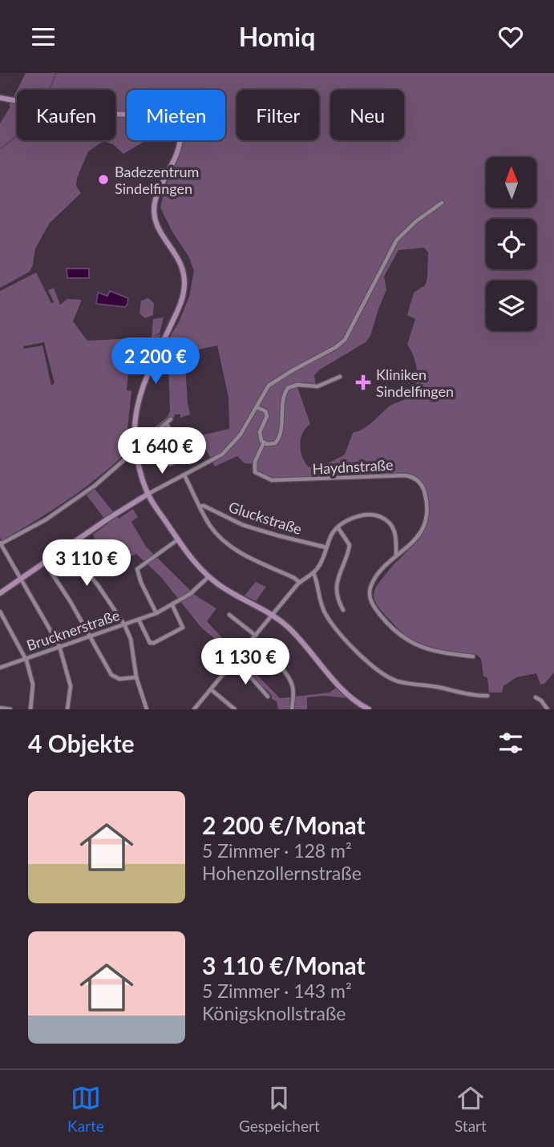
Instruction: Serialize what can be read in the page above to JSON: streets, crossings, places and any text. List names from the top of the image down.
{
  "streets": {
    "street": ["Haydnstraße", "Gluckstraße", "Brucknerstraße"]
  },
  "places": {
    "other": ["Badezentrum Sindelfingen"],
    "health": ["Kliniken Sindelfingen"]
  },
  "north": "top",
  "page": {
    "header": "Homiq",
    "chip": [
      "Kaufen",
      "Mieten",
      "Filter",
      "Neu"
    ],
    "price": [
      "2 200 €",
      "1 640 €",
      "3 110 €",
      "1 130 €"
    ],
    "heading": "4 Objekte",
    "list": [
      {
        "name": "2 200 €/Monat",
        "note": "5 Zimmer · 128 m² · Hohenzollernstraße"
      },
      {
        "name": "3 110 €/Monat",
        "note": "5 Zimmer · 143 m² · Königsknollstraße"
      }
    ],
    "tabs": ["Karte", "Gespeichert", "Start"]
  }
}
